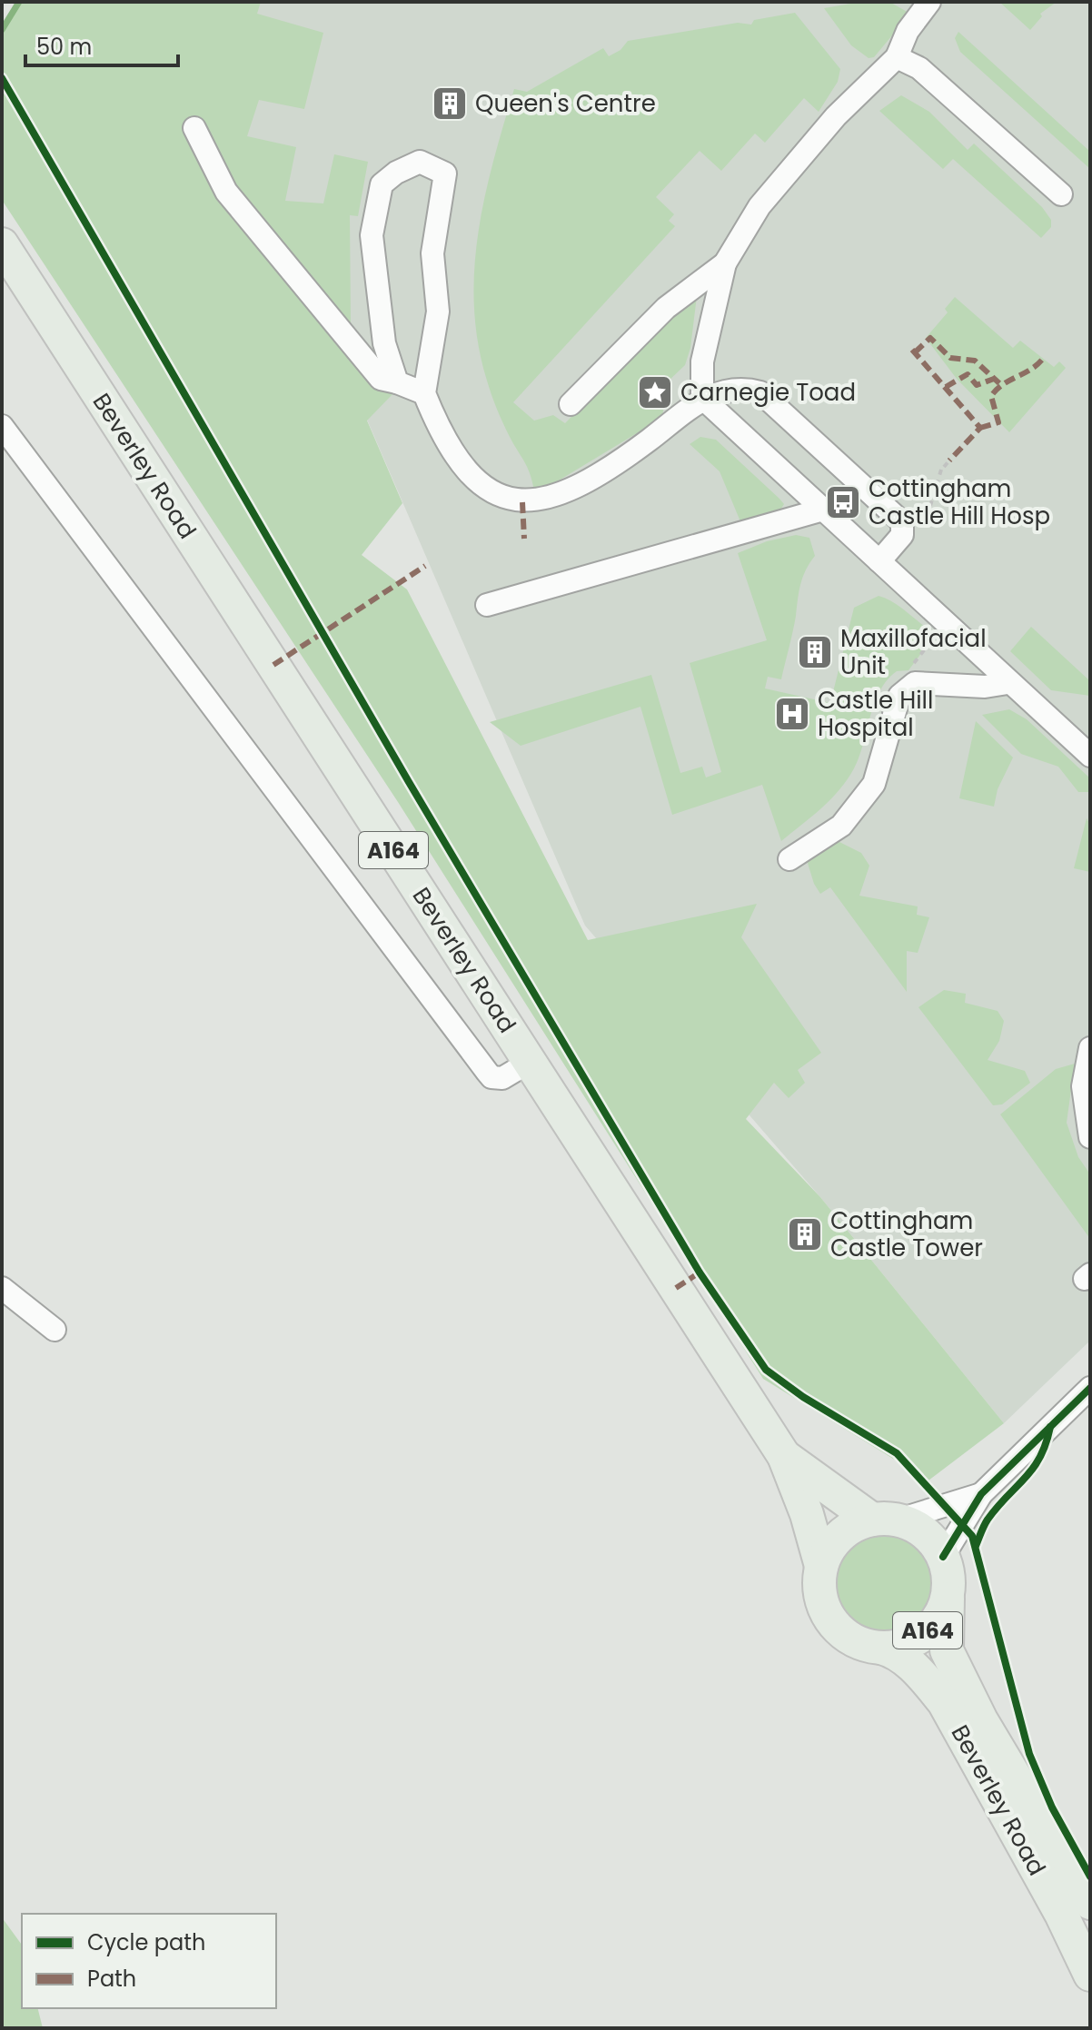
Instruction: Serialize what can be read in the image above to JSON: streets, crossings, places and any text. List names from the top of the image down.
{
  "streets": {
    "highway": ["Beverley Road", "A164"]
  },
  "crossings": [
    ["Beverley Road", "A164"]
  ],
  "places": {
    "building": ["Queen's Centre", "Maxillofacial Unit", "Cottingham Castle Tower"],
    "place": ["Carnegie Toad"],
    "bus stop": ["Cottingham Castle Hill Hosp"],
    "hospital": ["Castle Hill Hospital"]
  },
  "legend": ["Cycle path", "Path"],
  "scale_bar": "50 m"
}
